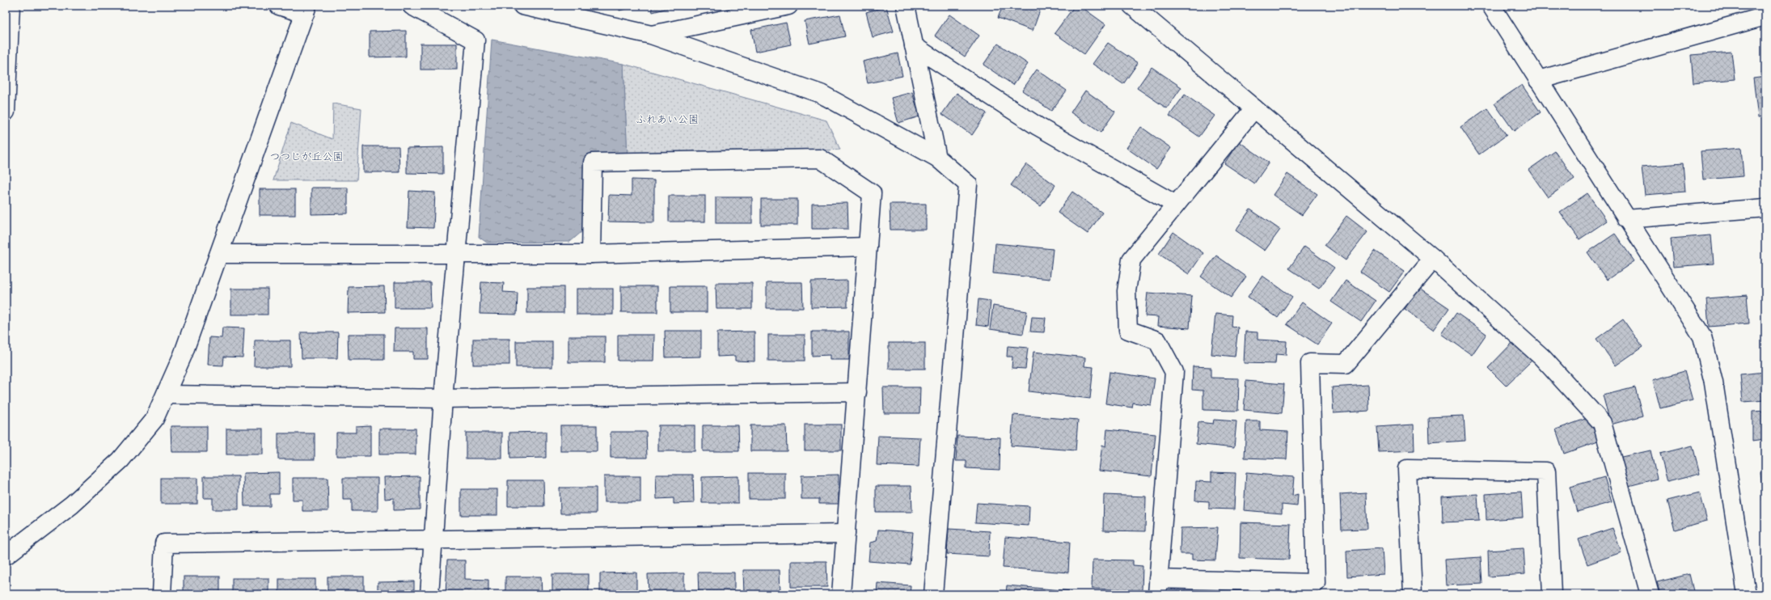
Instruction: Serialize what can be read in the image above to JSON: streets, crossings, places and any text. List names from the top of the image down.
{
  "parks": ["ふれあい公園", "つつじが丘公園"]
}
